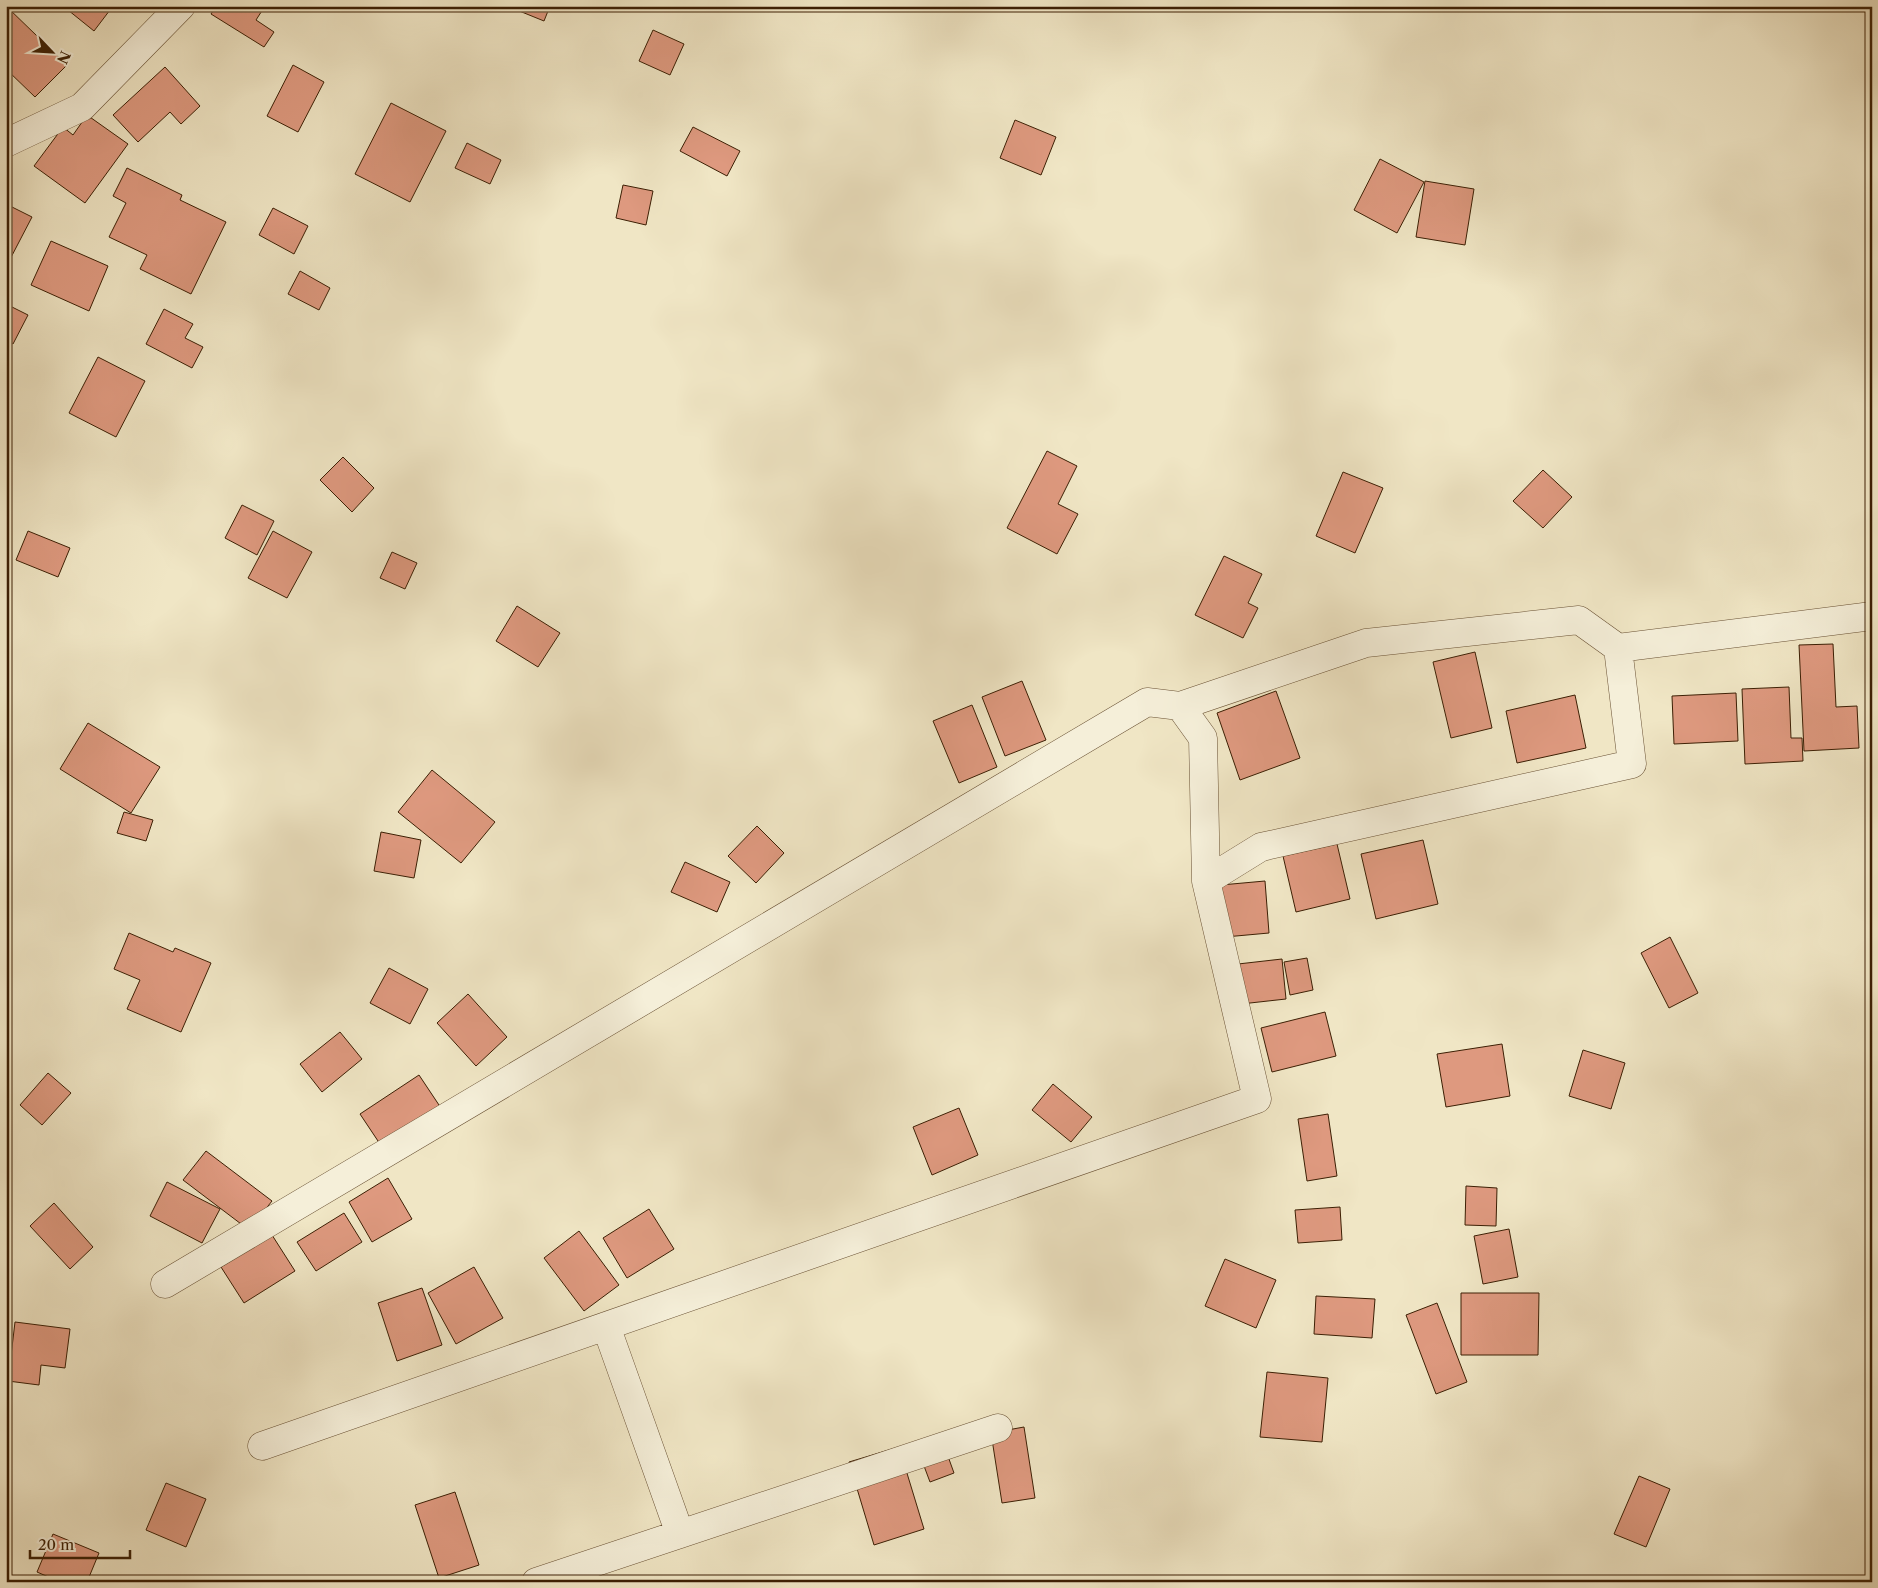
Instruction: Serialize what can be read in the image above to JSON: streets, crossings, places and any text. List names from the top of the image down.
{
  "scale_bar": "20 m",
  "north": "bottom right"
}
